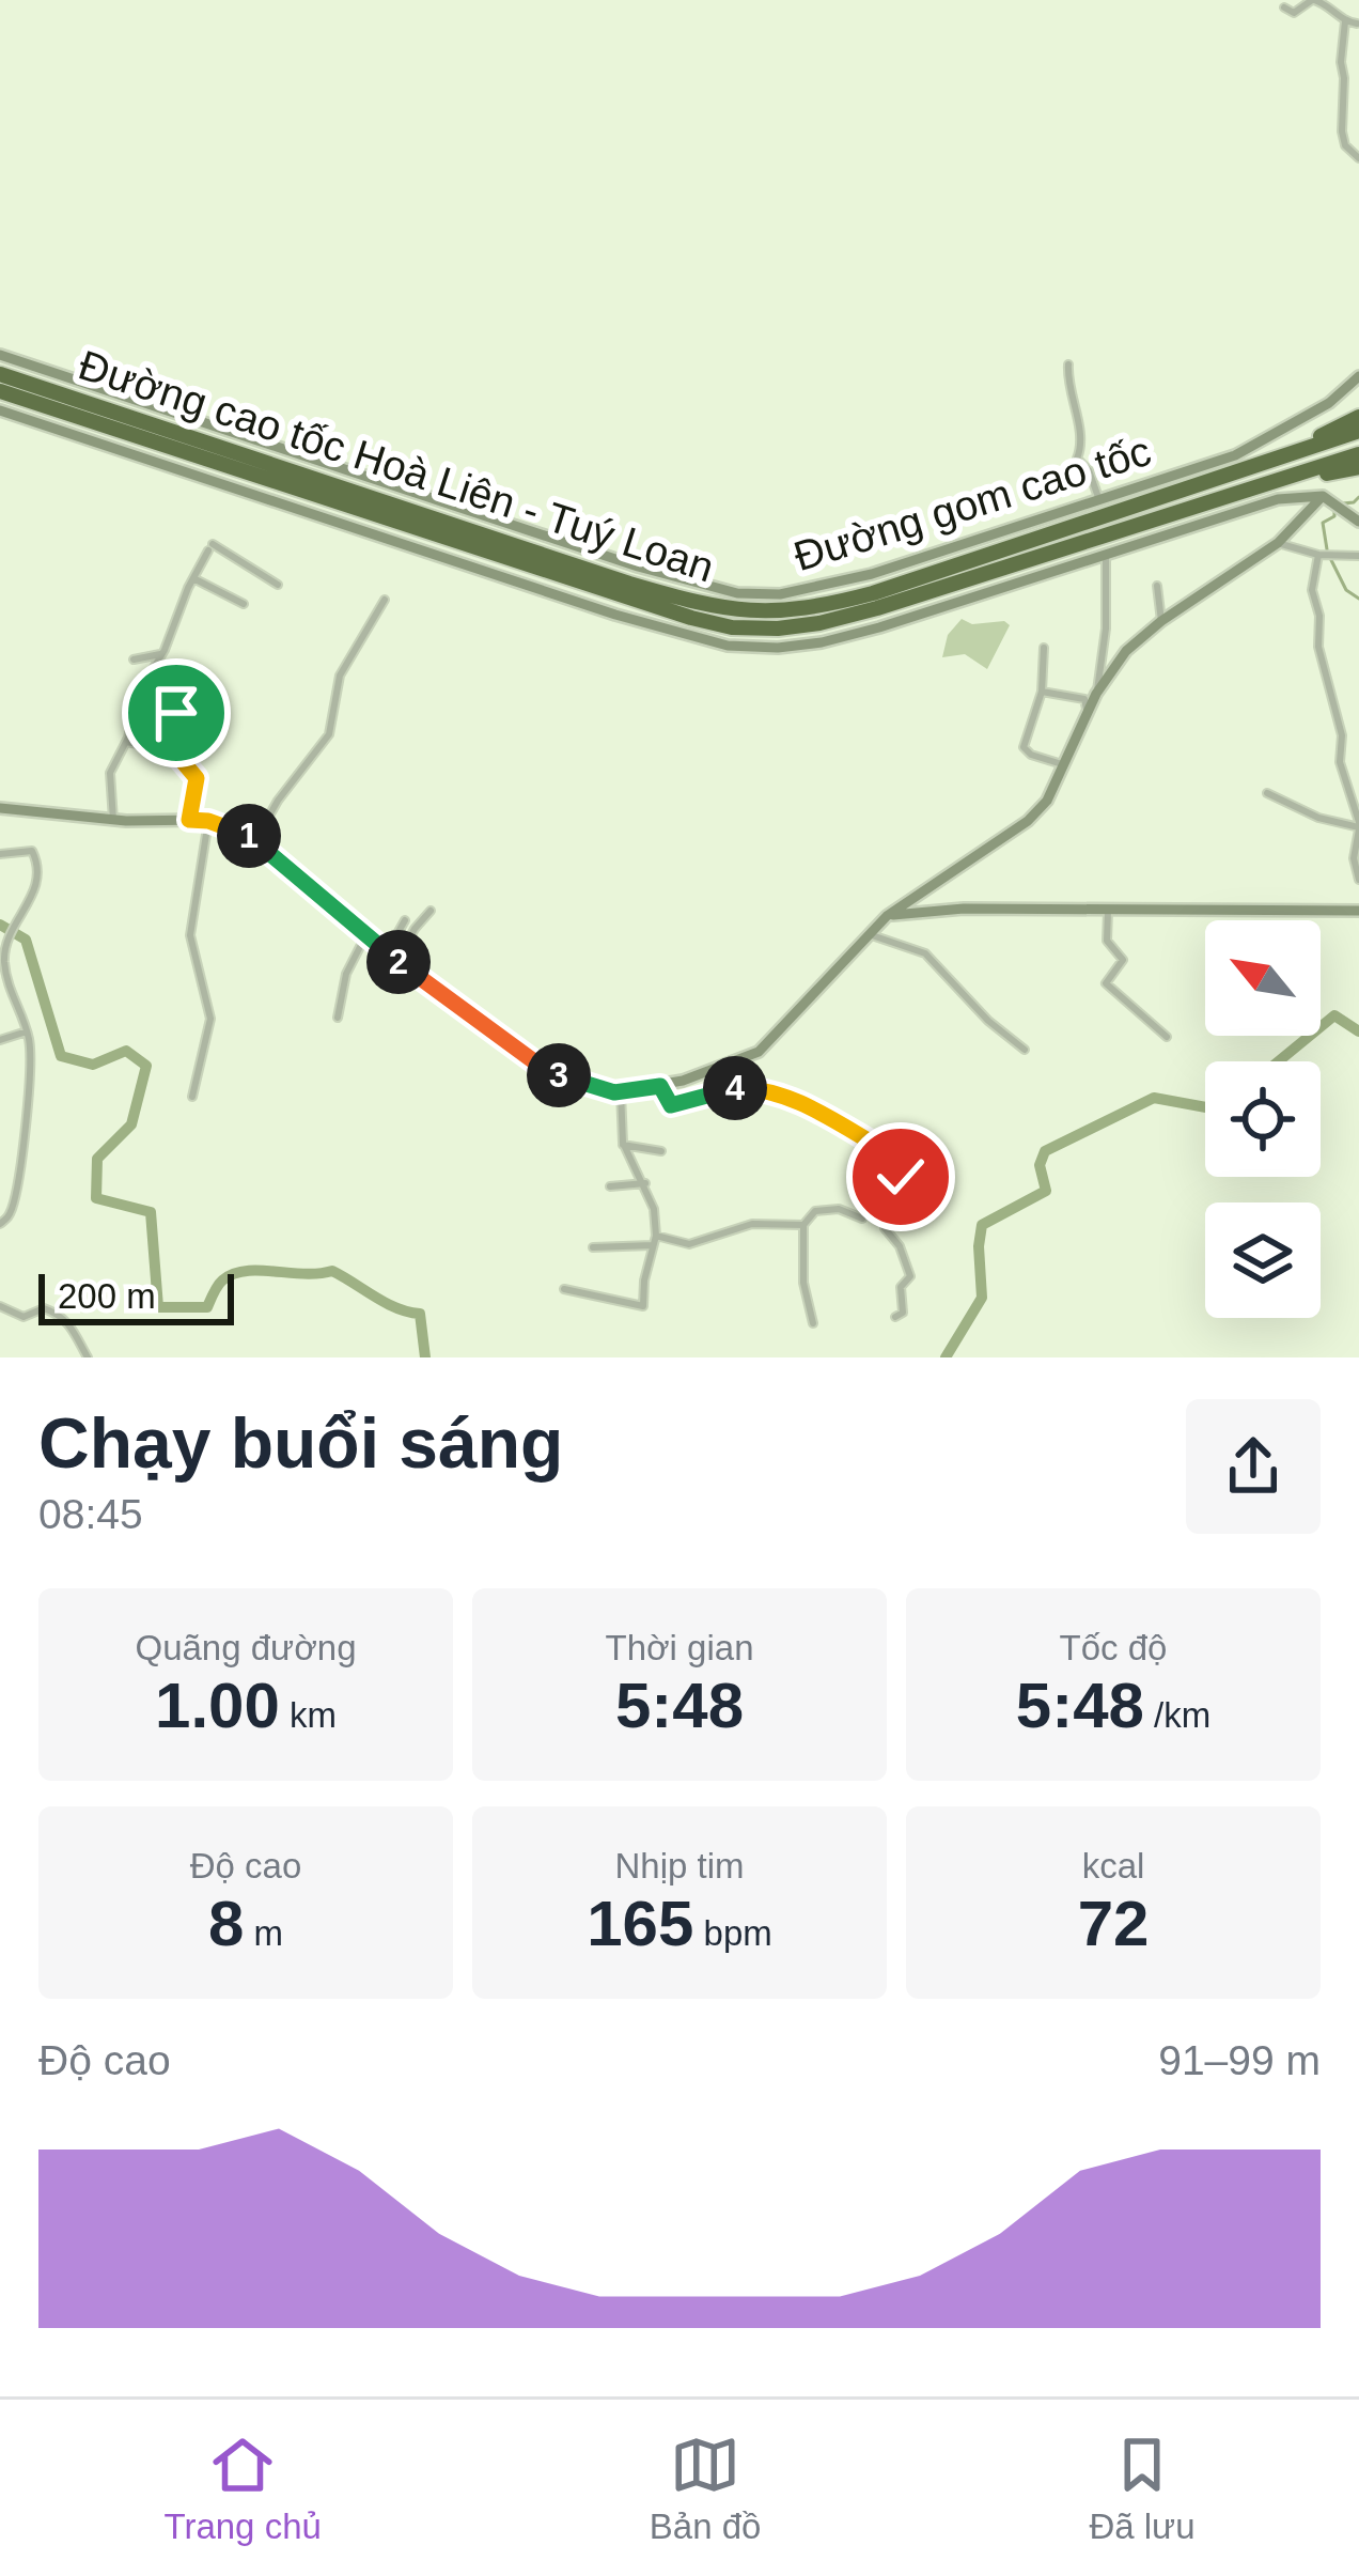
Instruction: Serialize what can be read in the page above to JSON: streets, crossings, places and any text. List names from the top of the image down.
{
  "streets": {
    "highway": ["Đường cao tốc Hoà Liên - Tuý Loan"],
    "main road": ["Đường gom cao tốc"]
  },
  "scale_bar": "200 m",
  "north": "top left",
  "page": {
    "pins": [
      "1",
      "2",
      "3",
      "4"
    ],
    "scale": "200 m",
    "heading": ["Chạy buổi sáng", "08:45"],
    "stats": [
      ["Quãng đường", "1.00 km"],
      ["Thời gian", "5:48"],
      ["Tốc độ", "5:48 /km"],
      ["Độ cao", "8 m"],
      ["Nhịp tim", "165 bpm"],
      ["kcal", "72"]
    ],
    "chart": ["Độ cao", "91–99 m"],
    "tabs": ["Trang chủ", "Bản đồ", "Đã lưu"]
  }
}
